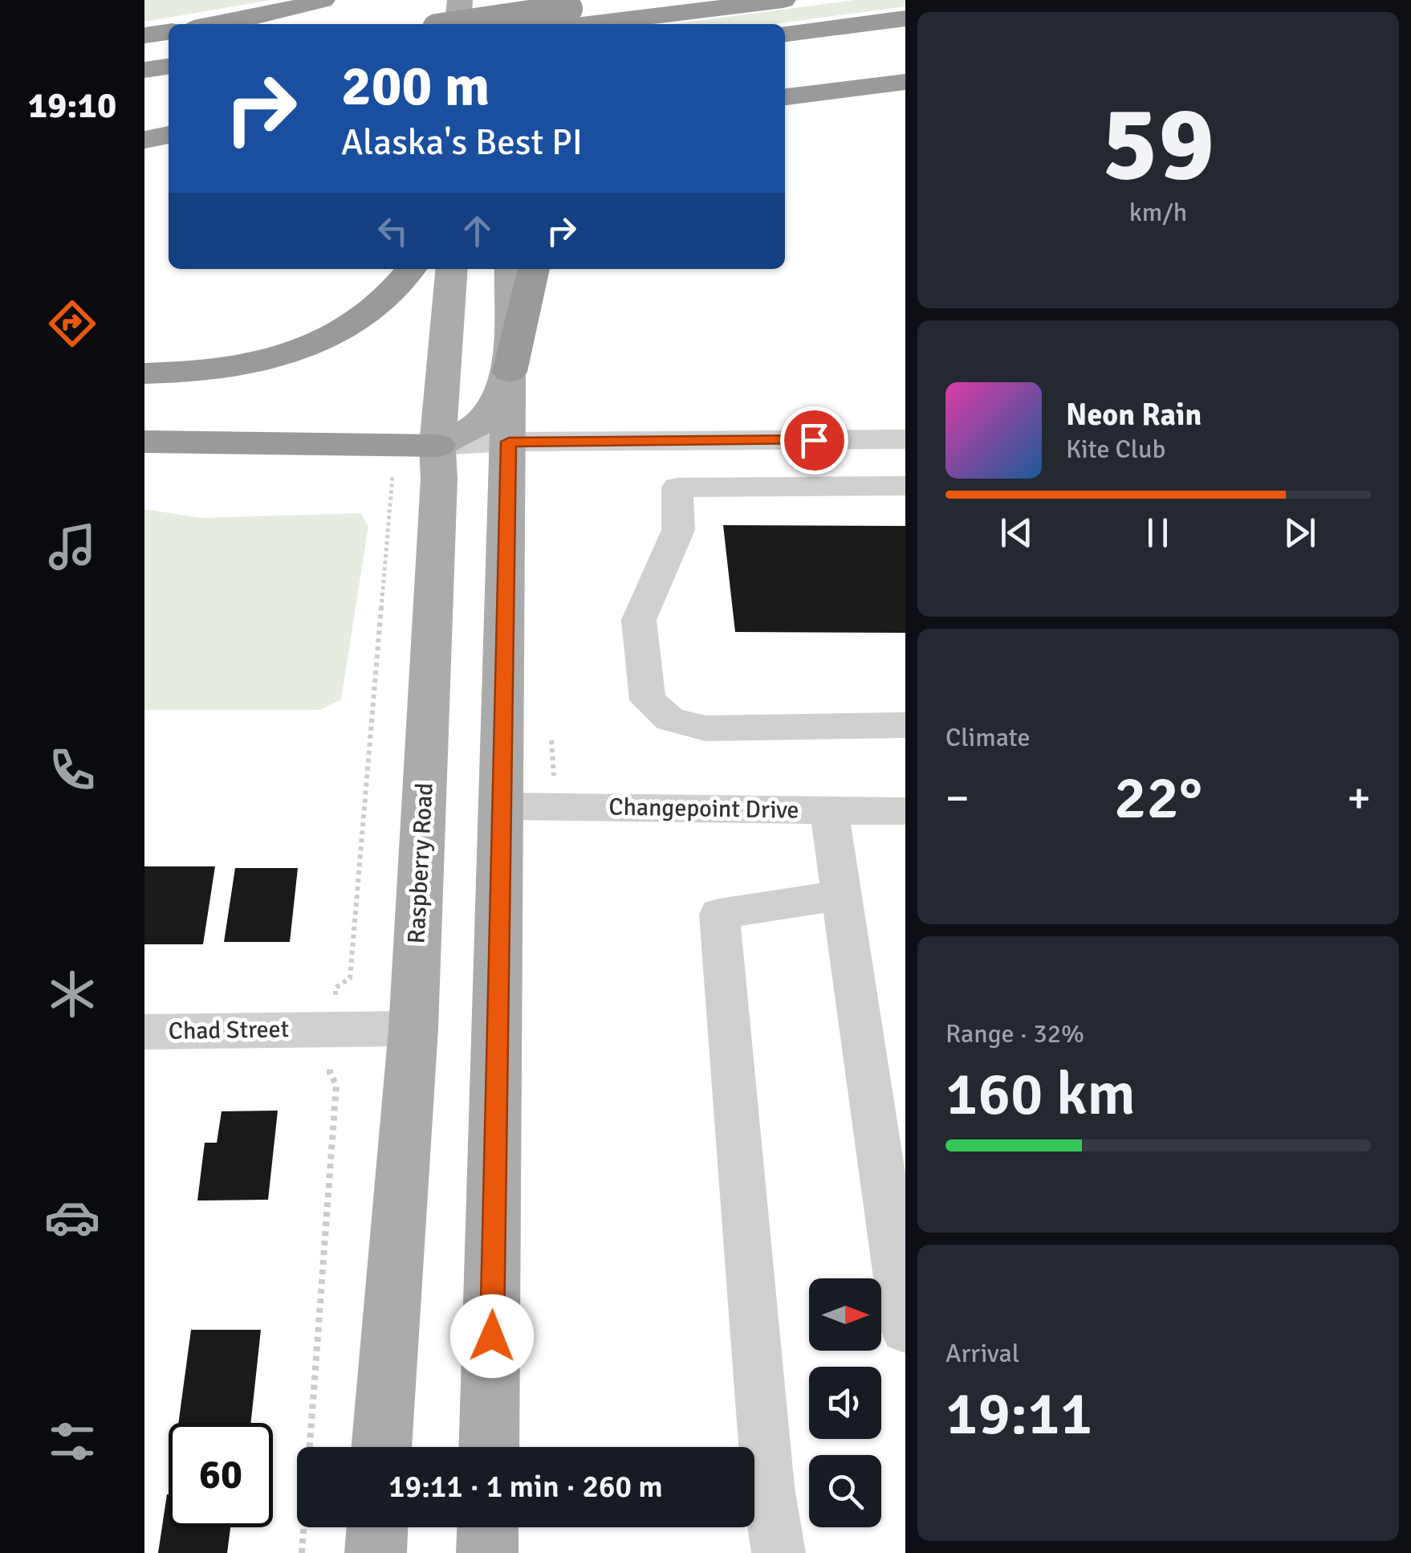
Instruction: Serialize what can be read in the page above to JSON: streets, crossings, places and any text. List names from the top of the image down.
{
  "streets": {
    "main road": ["Raspberry Road"],
    "street": ["Changepoint Drive", "Chad Street"]
  },
  "crossings": [
    ["Raspberry Road", "Chad Street"]
  ],
  "north": "right",
  "page": {
    "tabs": "19:10",
    "tile": [
      ["59", "km/h"],
      "Climate",
      ["Range · 32%", "160 km"],
      ["Arrival", "19:11"]
    ],
    "turn": ["200 m", "Alaska's Best PI"],
    "song": ["Neon Rain", "Kite Club"],
    "heat": ["−", "22°", "+"],
    "limit": "60",
    "trip": "19:11 · 1 min · 260 m"
  }
}
